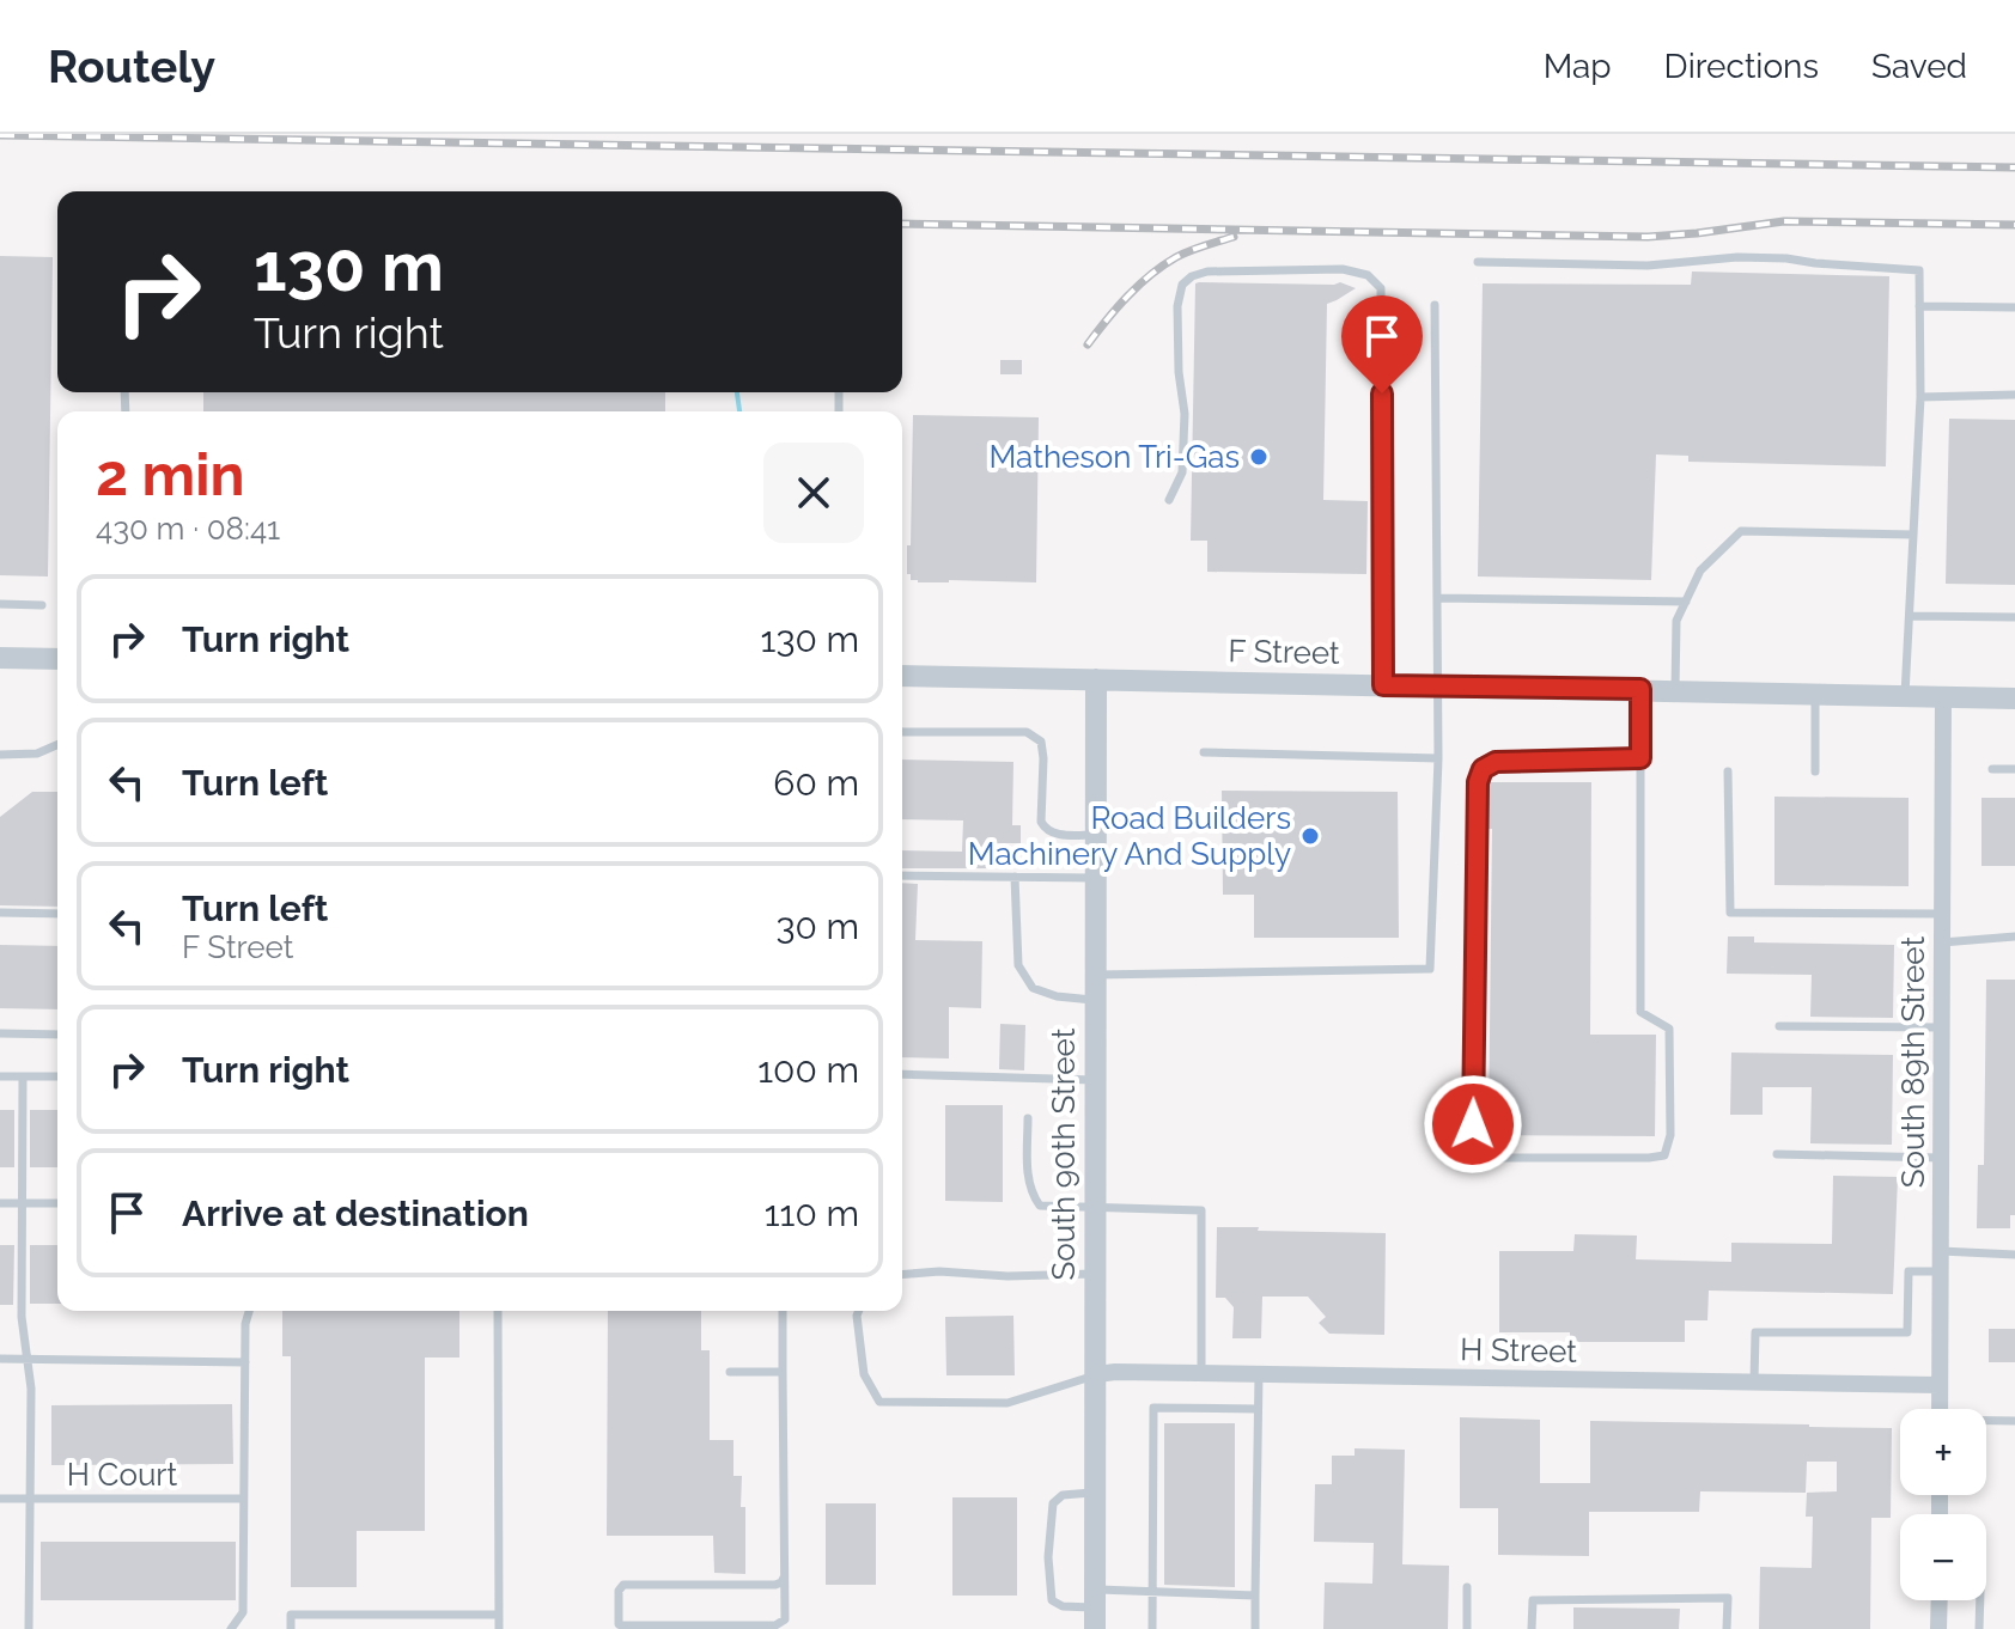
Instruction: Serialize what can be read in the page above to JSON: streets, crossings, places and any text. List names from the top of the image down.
{
  "streets": {
    "street": [
      "F Street",
      "South 89th Street",
      "South 90th Street",
      "H Street"
    ],
    "lane": ["H Court"]
  },
  "crossings": [
    ["F Street", "South 89th Street"],
    ["F Street", "South 90th Street"],
    ["South 89th Street", "H Street"],
    ["South 90th Street", "H Street"]
  ],
  "places": ["Matheson Tri-Gas", "Road Builders Machinery And Supply"],
  "page": {
    "header": "Routely",
    "nav": ["Map", "Directions", "Saved"],
    "turn": ["130 m", "Turn right"],
    "heading": ["2 min", "430 m · 08:41"],
    "list": [
      {
        "name": "Turn right",
        "value": "130 m"
      },
      {
        "name": "Turn left",
        "value": "60 m"
      },
      {
        "name": "Turn left",
        "note": "F Street",
        "value": "30 m"
      },
      {
        "name": "Turn right",
        "value": "100 m"
      },
      {
        "name": "Arrive at destination",
        "value": "110 m"
      }
    ],
    "map_buttons": ["+", "−"]
  }
}
